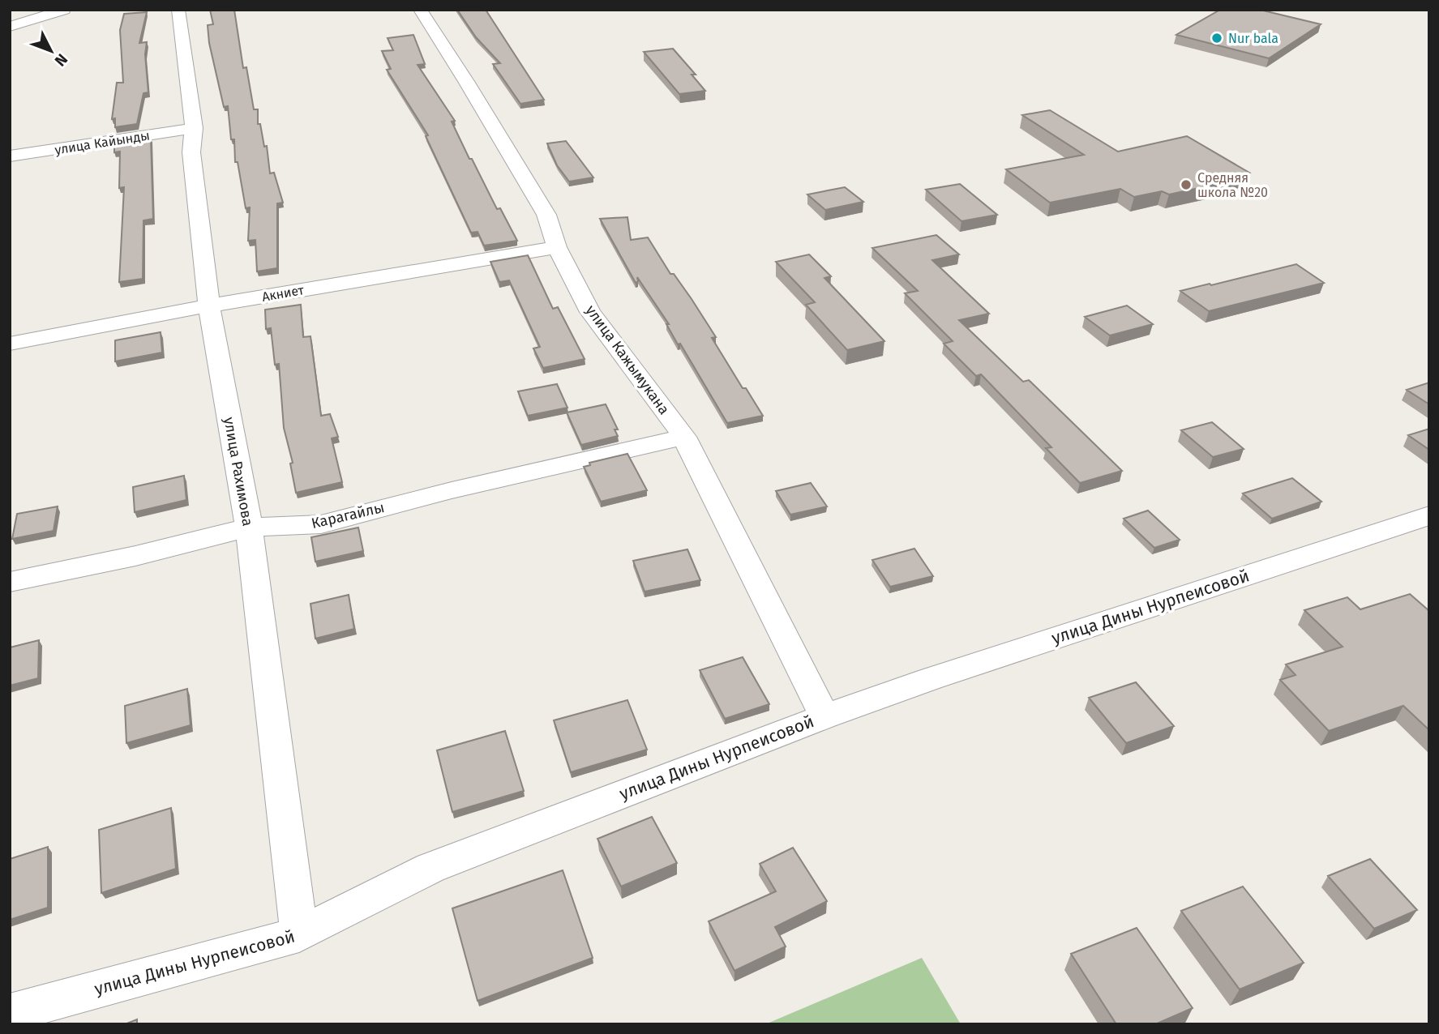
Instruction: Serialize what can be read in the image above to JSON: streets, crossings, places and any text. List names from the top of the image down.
{
  "streets": {
    "street": [
      "улица Кайынды",
      "Акниет",
      "улица Кажымукана",
      "улица Рахимова",
      "Карагайлы",
      "улица Дины Нурпеисовой"
    ]
  },
  "crossings": [
    ["улица Кайынды", "улица Рахимова"],
    ["Акниет", "улица Кажымукана"],
    ["Акниет", "улица Рахимова"],
    ["улица Кажымукана", "Карагайлы"],
    ["улица Кажымукана", "улица Дины Нурпеисовой"],
    ["улица Рахимова", "Карагайлы"],
    ["улица Рахимова", "улица Дины Нурпеисовой"]
  ],
  "places": ["Nur bala", "Средняя школа №20"],
  "north": "bottom right"
}
